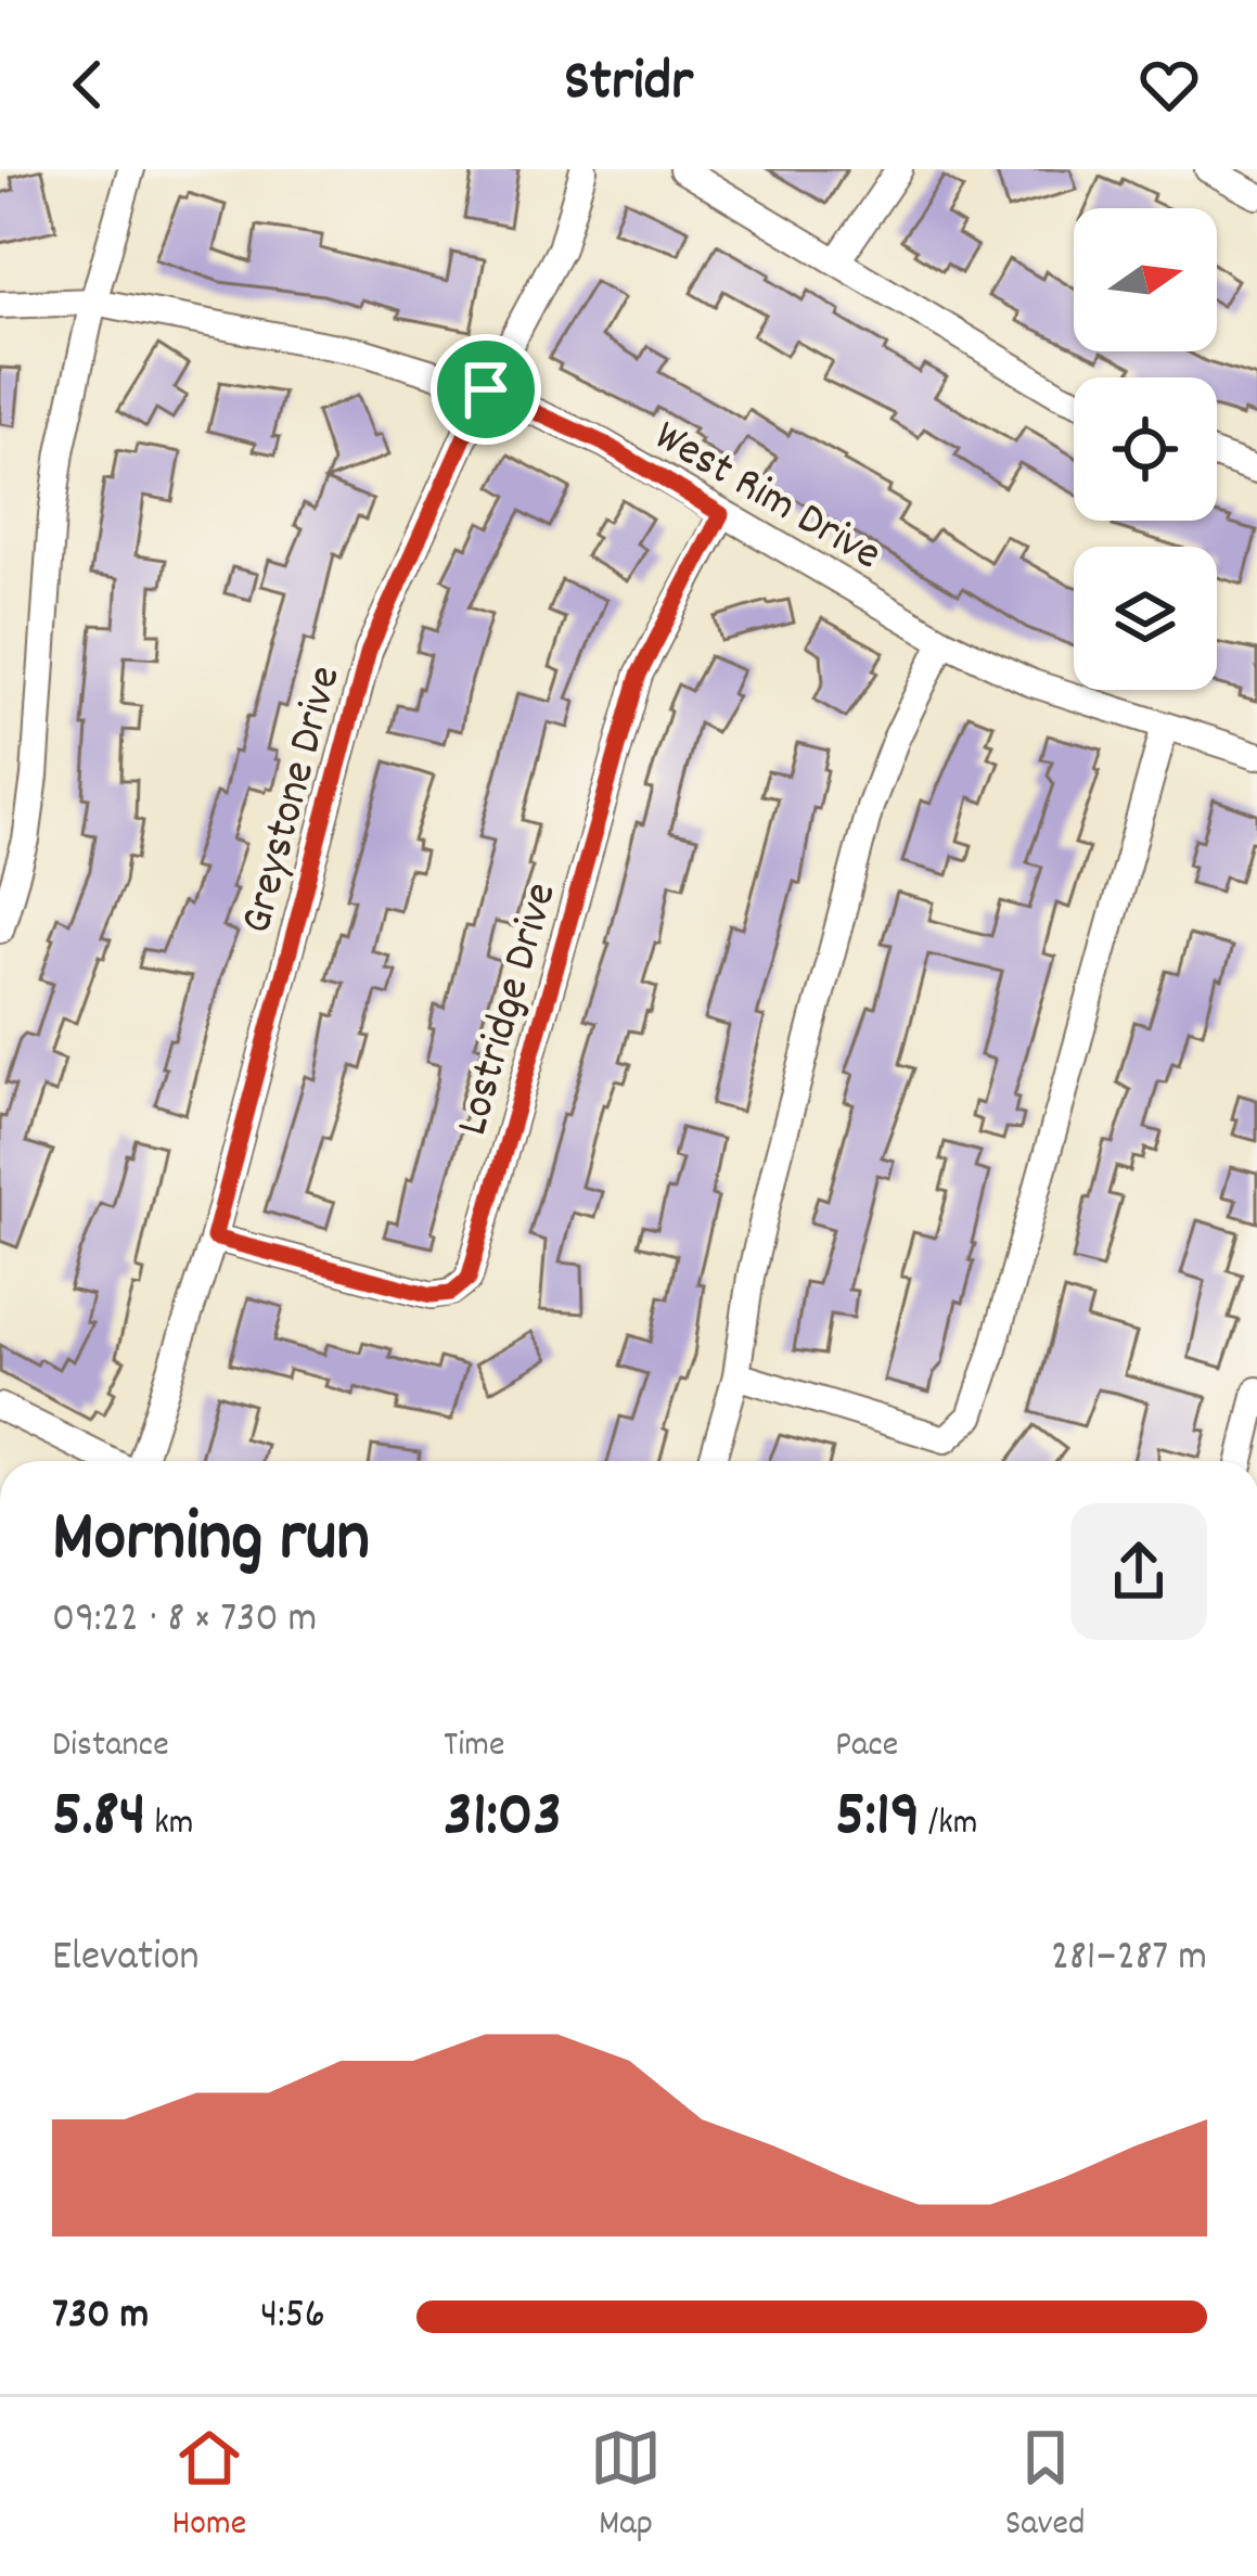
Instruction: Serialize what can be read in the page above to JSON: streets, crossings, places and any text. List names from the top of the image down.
{
  "streets": {
    "street": ["West Rim Drive", "Greystone Drive", "Lostridge Drive"]
  },
  "crossings": [
    ["West Rim Drive", "Greystone Drive"],
    ["West Rim Drive", "Lostridge Drive"],
    ["Greystone Drive", "Lostridge Drive"]
  ],
  "north": "right",
  "page": {
    "header": "Stridr",
    "heading": ["Morning run", "09:22 · 8 × 730 m"],
    "stats": [
      ["Distance", "5.84 km"],
      ["Time", "31:03"],
      ["Pace", "5:19 /km"]
    ],
    "chart": ["Elevation", "281–287 m"],
    "list": [
      {
        "name": "730 m",
        "note": "4:56"
      }
    ],
    "tabs": ["Home", "Map", "Saved"]
  }
}
